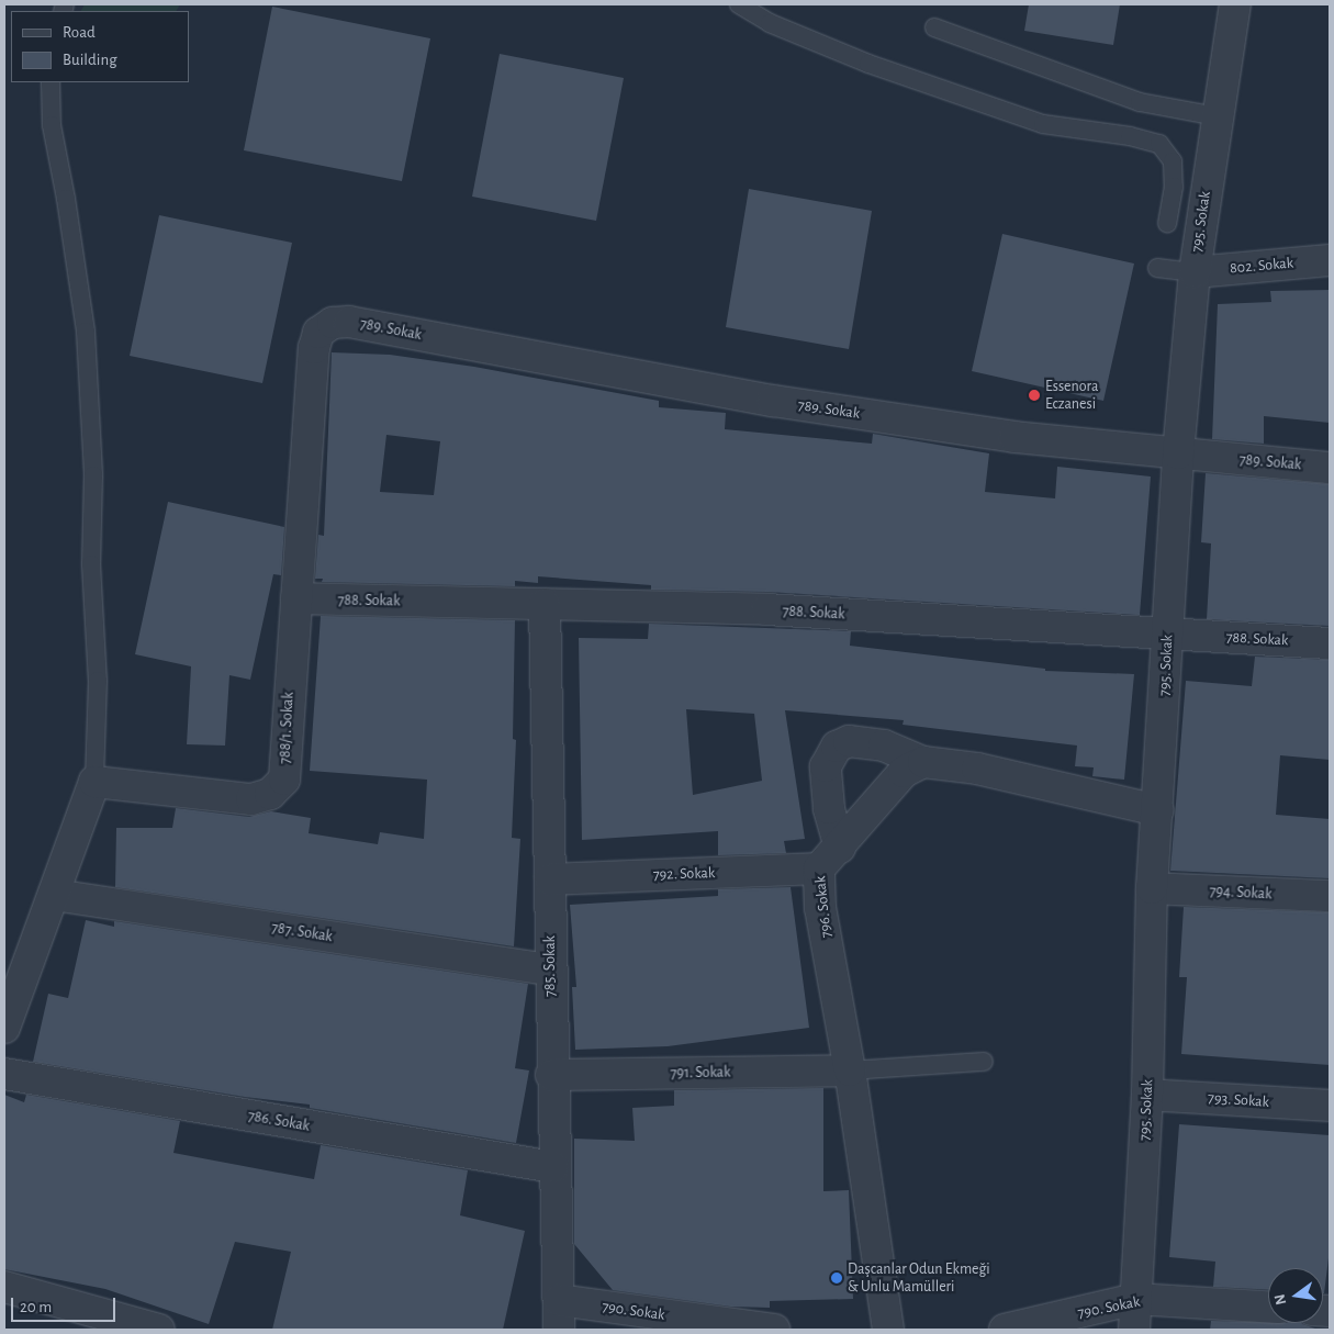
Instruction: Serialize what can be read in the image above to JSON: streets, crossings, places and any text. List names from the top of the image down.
{
  "streets": {
    "street": [
      "795. Sokak",
      "802. Sokak",
      "789. Sokak",
      "788. Sokak",
      "788/1. Sokak",
      "792. Sokak",
      "794. Sokak",
      "796. Sokak",
      "787. Sokak",
      "785. Sokak",
      "791. Sokak",
      "793. Sokak",
      "786. Sokak",
      "790. Sokak"
    ]
  },
  "crossings": [
    ["795. Sokak", "802. Sokak"],
    ["795. Sokak", "789. Sokak"],
    ["795. Sokak", "788. Sokak"],
    ["795. Sokak", "794. Sokak"],
    ["795. Sokak", "793. Sokak"],
    ["795. Sokak", "790. Sokak"],
    ["789. Sokak", "788/1. Sokak"],
    ["788. Sokak", "788/1. Sokak"],
    ["788. Sokak", "785. Sokak"],
    ["792. Sokak", "796. Sokak"],
    ["792. Sokak", "785. Sokak"],
    ["796. Sokak", "791. Sokak"],
    ["787. Sokak", "785. Sokak"],
    ["785. Sokak", "791. Sokak"],
    ["785. Sokak", "786. Sokak"],
    ["785. Sokak", "790. Sokak"]
  ],
  "places": ["Essenora Eczanesi", "Daşcanlar Odun Ekmeği & Unlu Mamülleri"],
  "legend": ["Road", "Building"],
  "scale_bar": "20 m",
  "north": "left"
}
